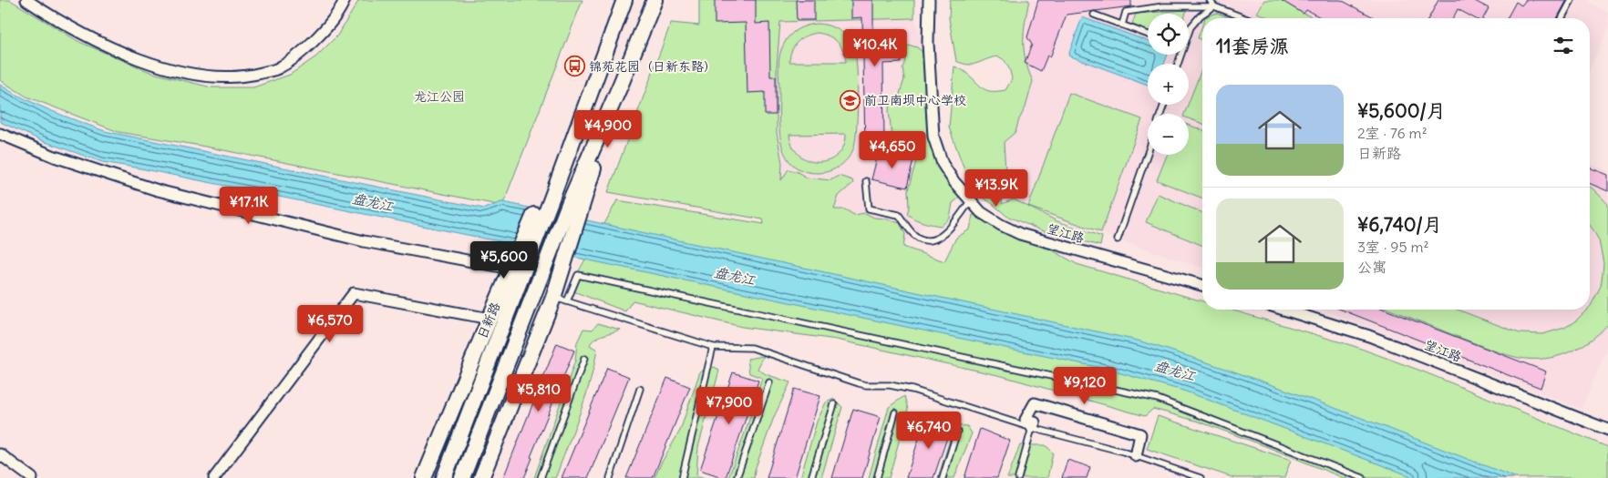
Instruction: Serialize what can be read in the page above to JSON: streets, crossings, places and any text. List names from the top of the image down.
{
  "streets": {
    "main road": ["日新路"],
    "street": ["望江路"]
  },
  "water": ["盘龙江"],
  "parks": ["龙江公园"],
  "places": {
    "bus stop": ["锦苑花园（日新东路）"],
    "school or university": ["前卫南坝中心学校"]
  },
  "page": {
    "map_buttons": ["+", "−"],
    "heading": "11套房源",
    "price": [
      "¥10.4K",
      "¥4,900",
      "¥4,650",
      "¥13.9K",
      "¥17.1K",
      "¥5,600",
      "¥6,570",
      "¥9,120",
      "¥5,810",
      "¥7,900",
      "¥6,740"
    ],
    "list": [
      {
        "name": "¥5,600/月",
        "note": "2室 · 76 m² · 日新路"
      },
      {
        "name": "¥6,740/月",
        "note": "3室 · 95 m² · 公寓"
      }
    ]
  }
}
